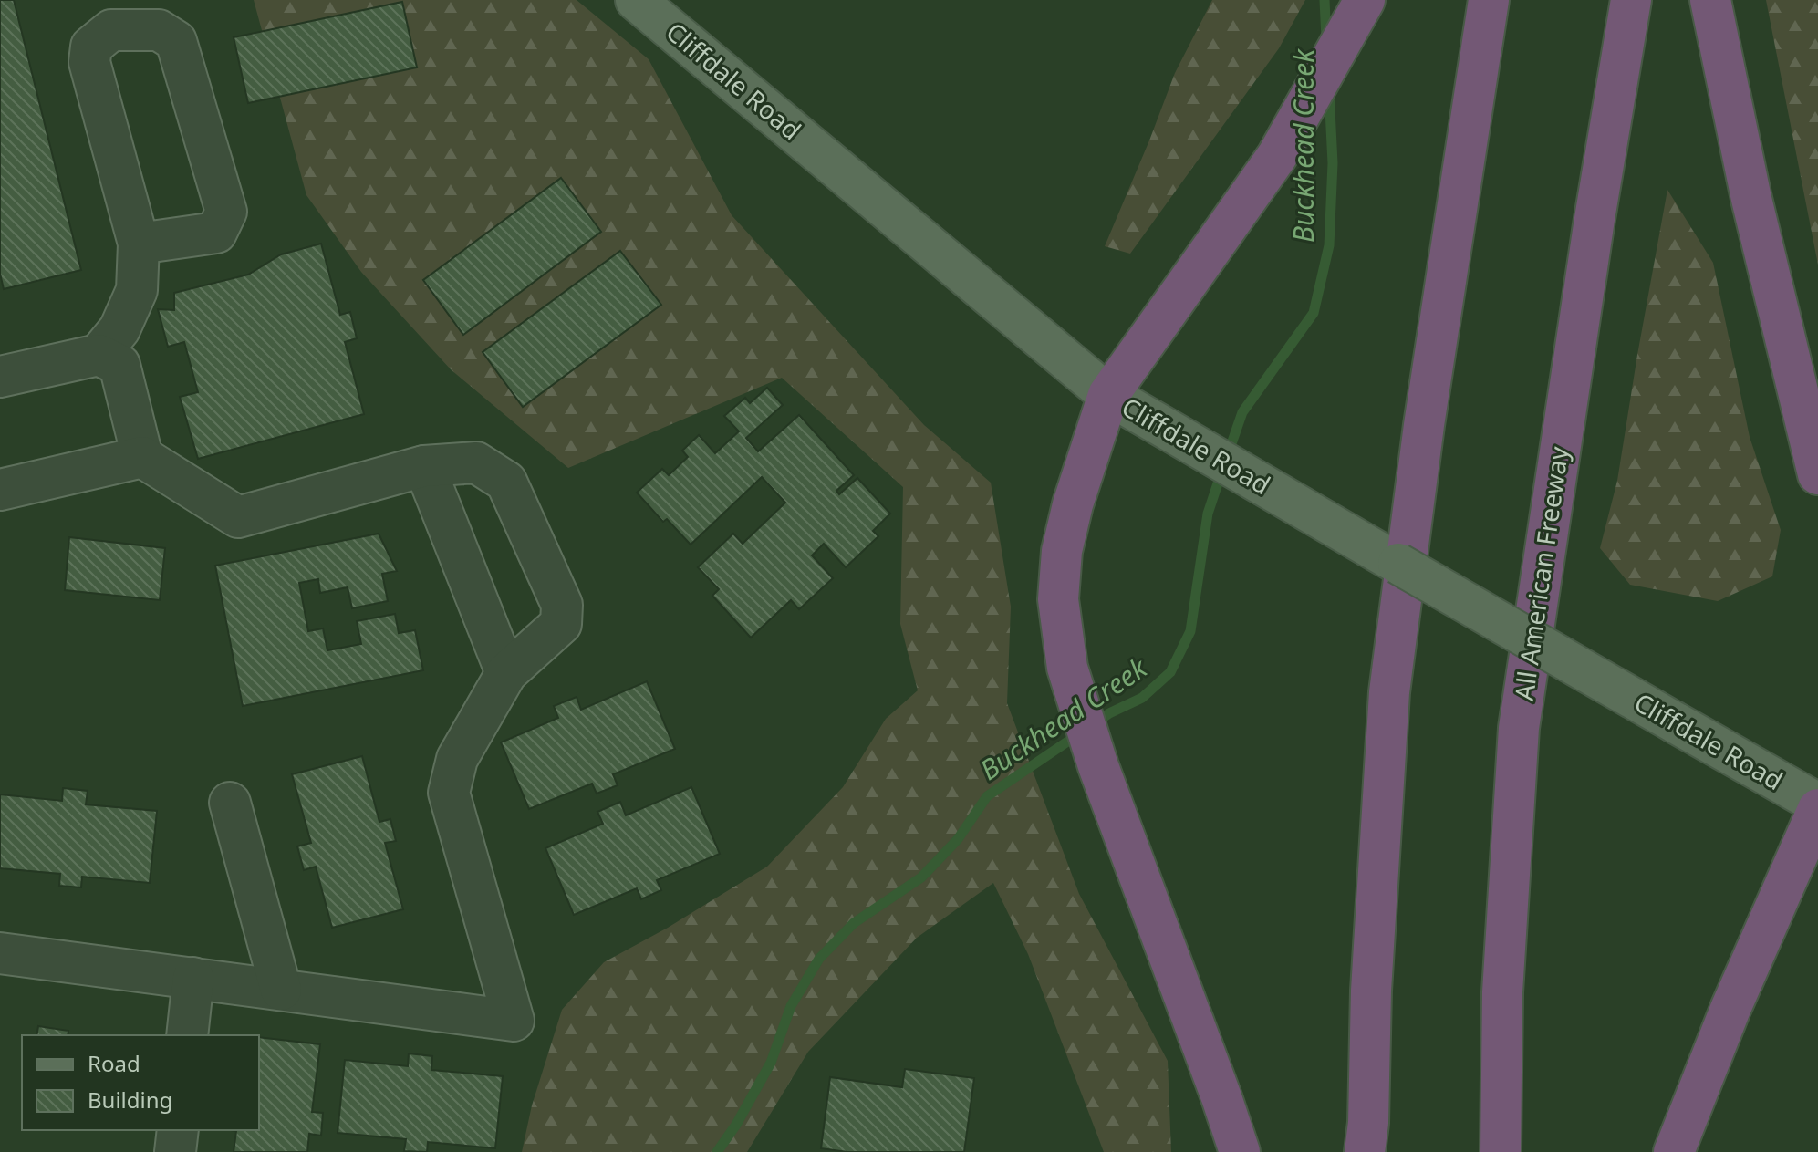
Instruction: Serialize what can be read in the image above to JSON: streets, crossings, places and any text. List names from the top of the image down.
{
  "streets": {
    "highway": ["All American Freeway"],
    "main road": ["Cliffdale Road"]
  },
  "water": ["Buckhead Creek"],
  "legend": ["Road", "Building"]
}
